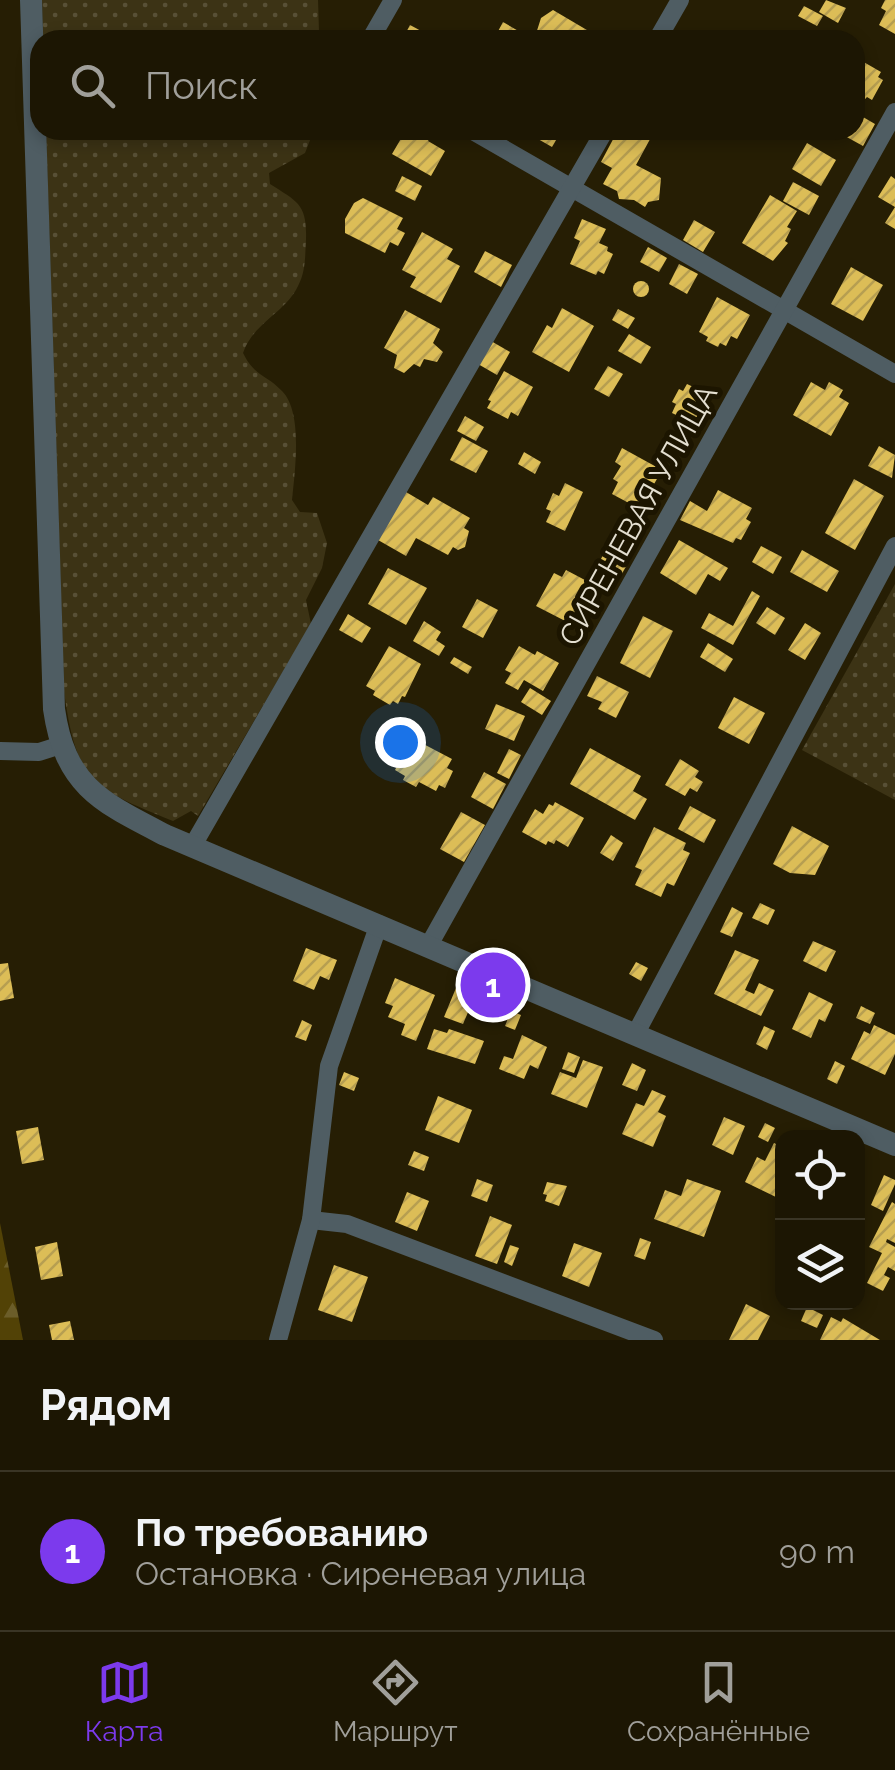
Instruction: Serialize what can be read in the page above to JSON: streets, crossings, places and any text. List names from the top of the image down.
{
  "streets": {
    "street": ["СИРЕНЕВАЯ УЛИЦА"]
  },
  "page": {
    "search": "Поиск",
    "pins": "1",
    "heading": "Рядом",
    "list": [
      {
        "mark": "1",
        "name": "По требованию",
        "note": "Остановка · Сиреневая улица",
        "value": "90 m"
      }
    ],
    "nav": ["Карта", "Маршрут", "Сохранённые"]
  }
}
